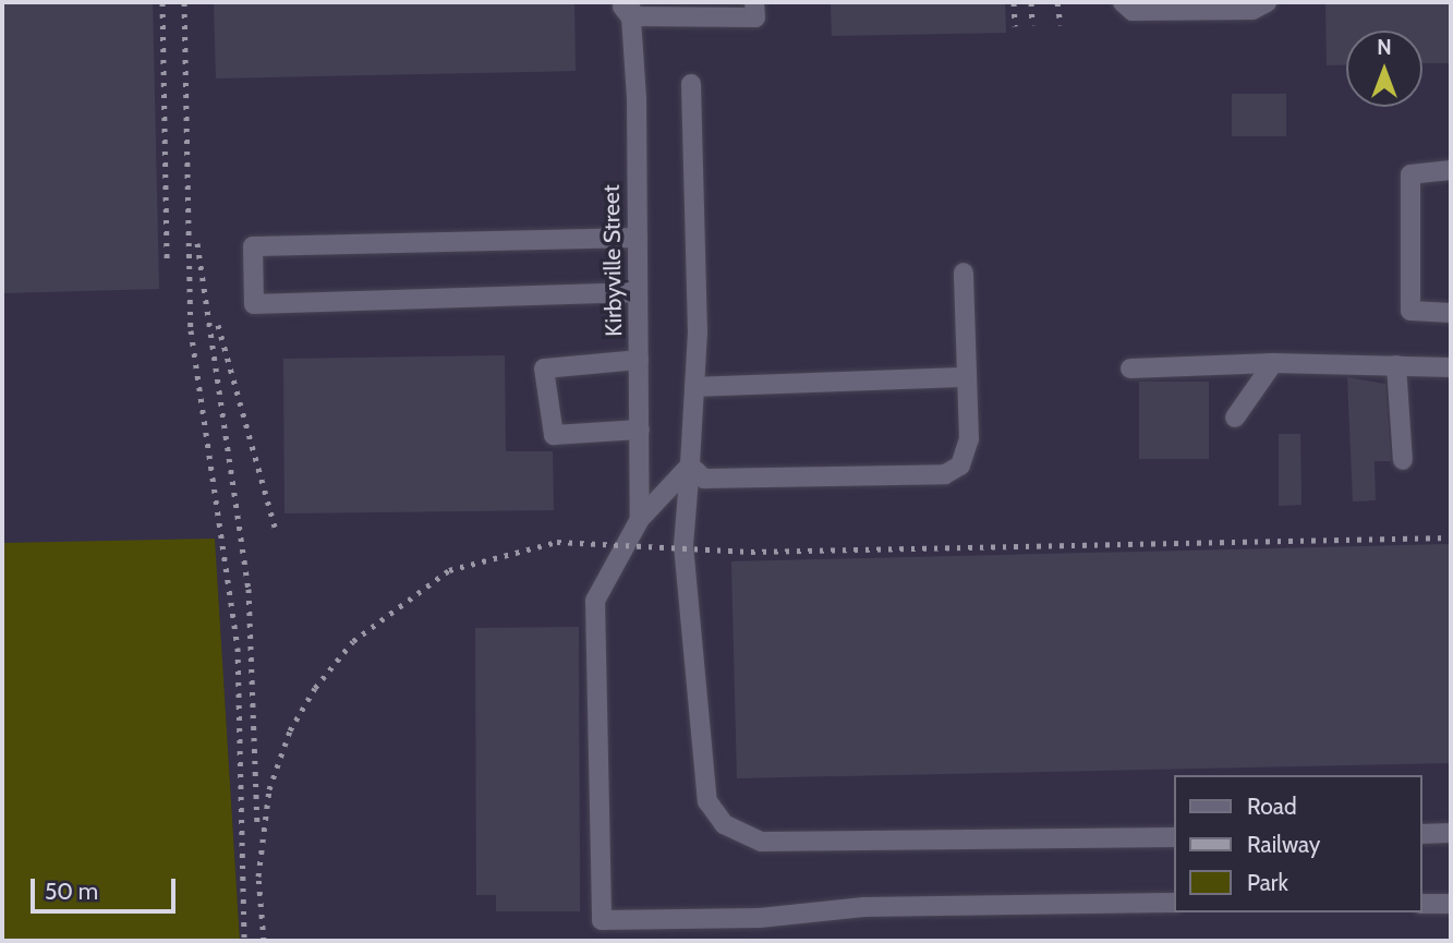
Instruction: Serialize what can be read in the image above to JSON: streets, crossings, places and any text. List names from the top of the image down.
{
  "streets": {
    "street": ["Kirbyville Street"]
  },
  "legend": ["Road", "Railway", "Park"],
  "scale_bar": "50 m",
  "north": "top"
}
